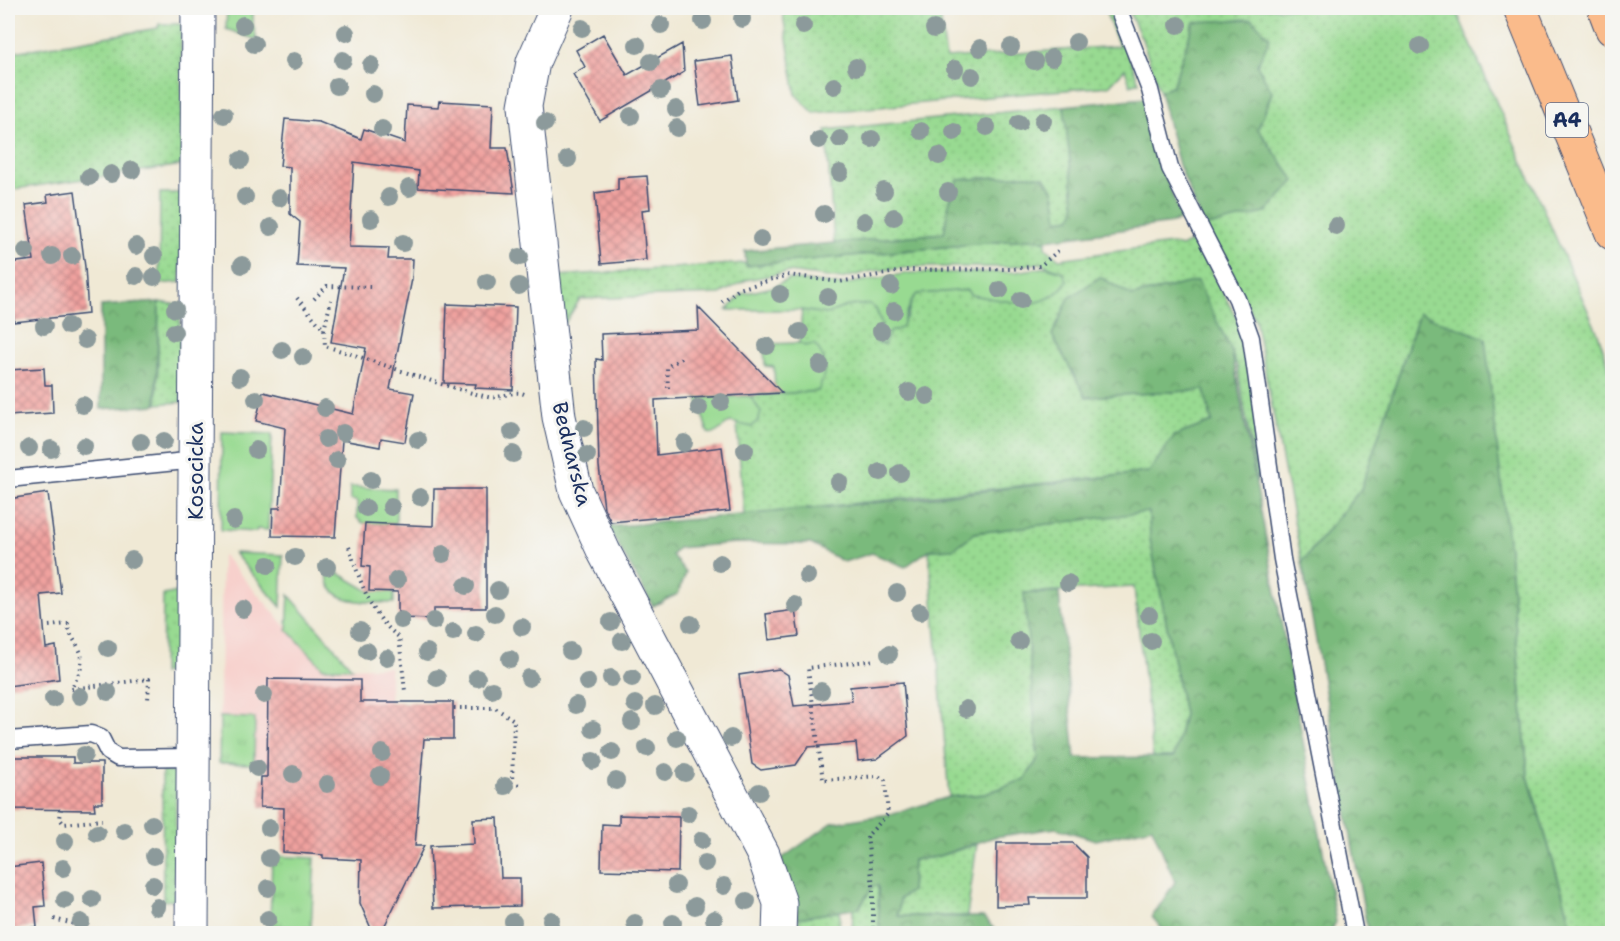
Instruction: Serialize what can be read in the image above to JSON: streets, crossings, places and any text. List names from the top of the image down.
{
  "streets": {
    "highway": ["A4"],
    "street": ["Bednarska", "Kosocicka"]
  }
}
